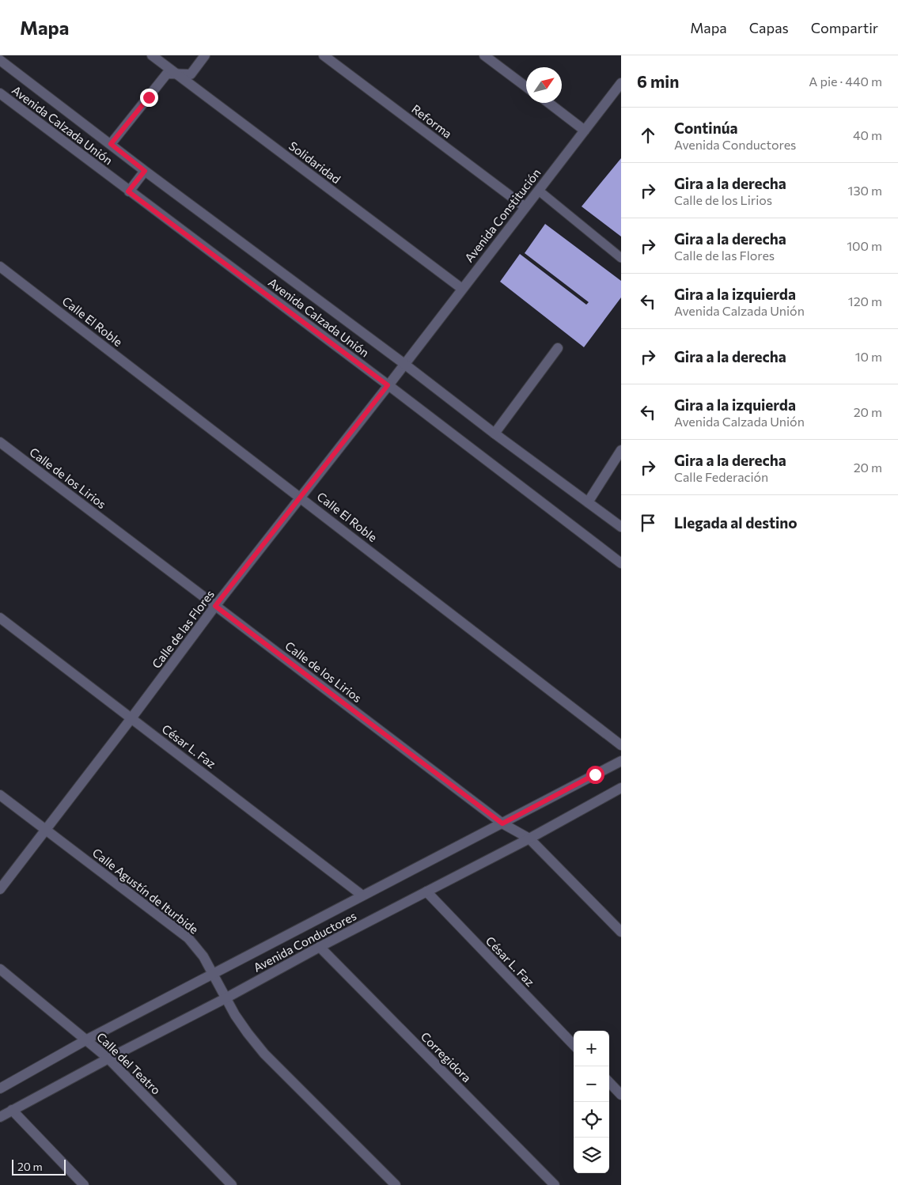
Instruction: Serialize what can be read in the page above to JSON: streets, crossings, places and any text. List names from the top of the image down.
{
  "streets": {
    "street": [
      "Reforma",
      "Avenida Calzada Unión",
      "Solidaridad",
      "Avenida Constitución",
      "Calle El Roble",
      "Calle de los Lirios",
      "Calle de las Flores",
      "César L. Faz",
      "Calle Agustín de Iturbide",
      "Avenida Conductores",
      "Corregidora",
      "Calle del Teatro"
    ]
  },
  "crossings": [
    ["Reforma", "Avenida Constitución"],
    ["Avenida Calzada Unión", "Avenida Constitución"],
    ["Avenida Calzada Unión", "Calle de las Flores"],
    ["Solidaridad", "Avenida Constitución"],
    ["Avenida Constitución", "Calle de las Flores"],
    ["Calle El Roble", "Calle de las Flores"],
    ["Calle de los Lirios", "Calle de las Flores"],
    ["Calle de los Lirios", "Avenida Conductores"],
    ["Calle de las Flores", "César L. Faz"],
    ["Calle de las Flores", "Calle Agustín de Iturbide"],
    ["César L. Faz", "Avenida Conductores"],
    ["Calle Agustín de Iturbide", "Avenida Conductores"],
    ["Avenida Conductores", "Corregidora"],
    ["Avenida Conductores", "Calle del Teatro"]
  ],
  "scale_bar": "20 m",
  "north": "top right",
  "page": {
    "header": "Mapa",
    "nav": ["Mapa", "Capas", "Compartir"],
    "heading": ["6 min", "A pie · 440 m"],
    "list": [
      ["Continúa", "Avenida Conductores", "40 m"],
      ["Gira a la derecha", "Calle de los Lirios", "130 m"],
      ["Gira a la derecha", "Calle de las Flores", "100 m"],
      ["Gira a la izquierda", "Avenida Calzada Unión", "120 m"],
      ["Gira a la derecha", "10 m"],
      ["Gira a la izquierda", "Avenida Calzada Unión", "20 m"],
      ["Gira a la derecha", "Calle Federación", "20 m"],
      "Llegada al destino"
    ],
    "map_buttons": ["+", "−"],
    "scale": "20 m"
  }
}
